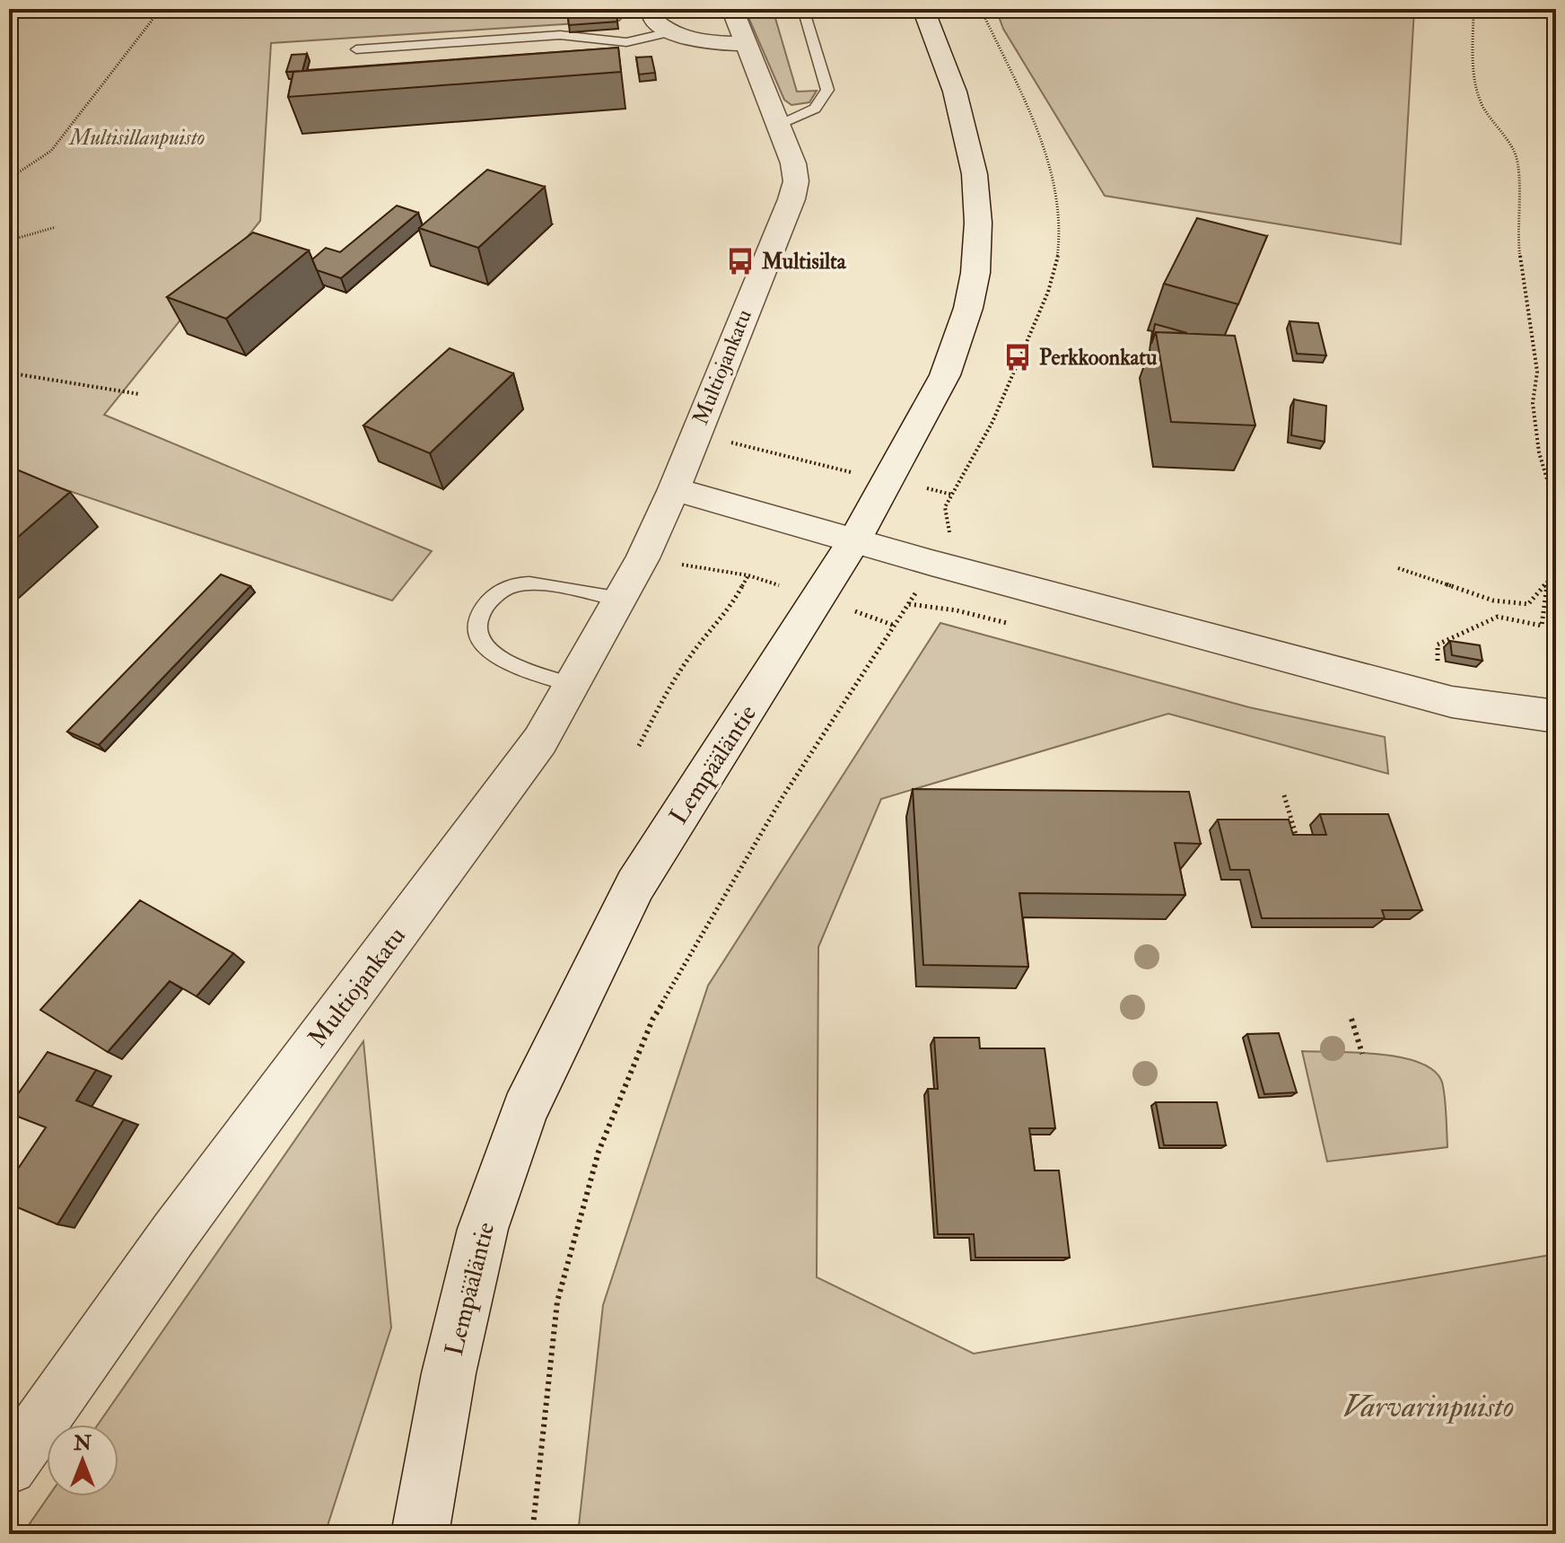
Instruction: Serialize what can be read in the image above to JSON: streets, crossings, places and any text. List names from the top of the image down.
{
  "streets": {
    "street": ["Multiojankatu", "Lempääläntie"]
  },
  "parks": ["Multisillanpuisto", "Varvarinpuisto"],
  "places": {
    "bus stop": ["Multisilta", "Perkkoonkatu"]
  },
  "north": "top"
}
